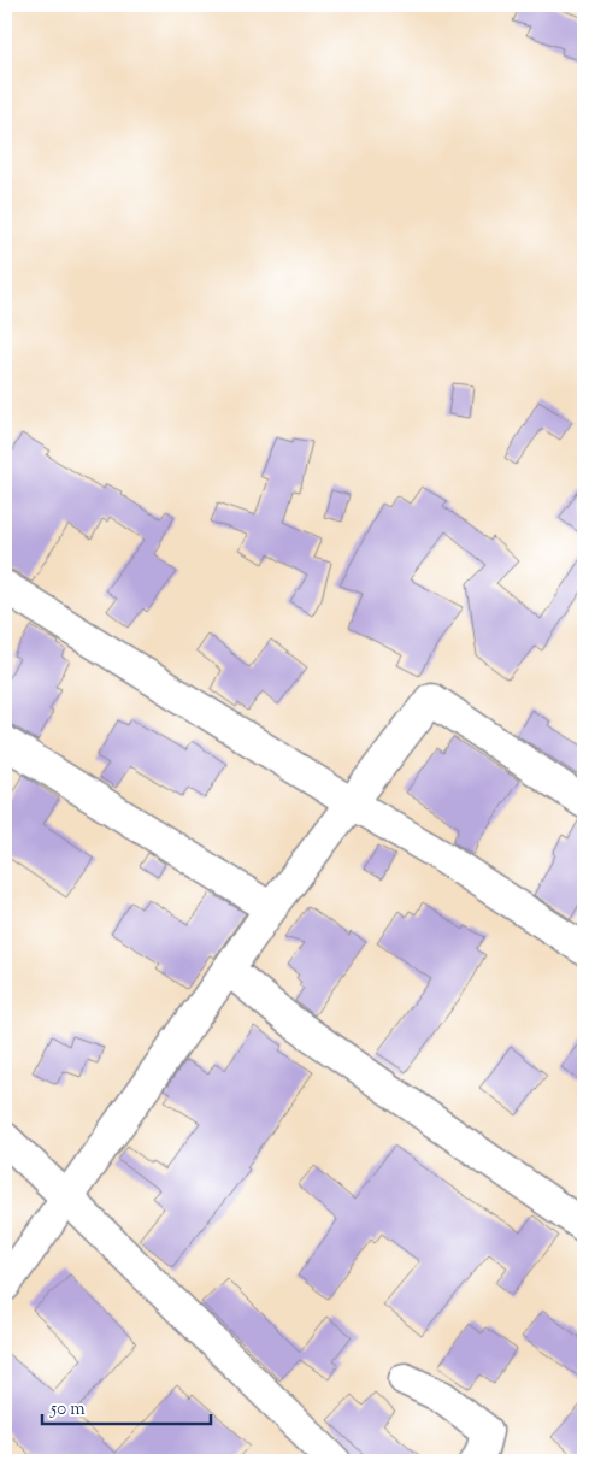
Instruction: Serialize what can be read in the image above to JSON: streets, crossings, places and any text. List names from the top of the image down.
{
  "scale_bar": "50 m"
}
